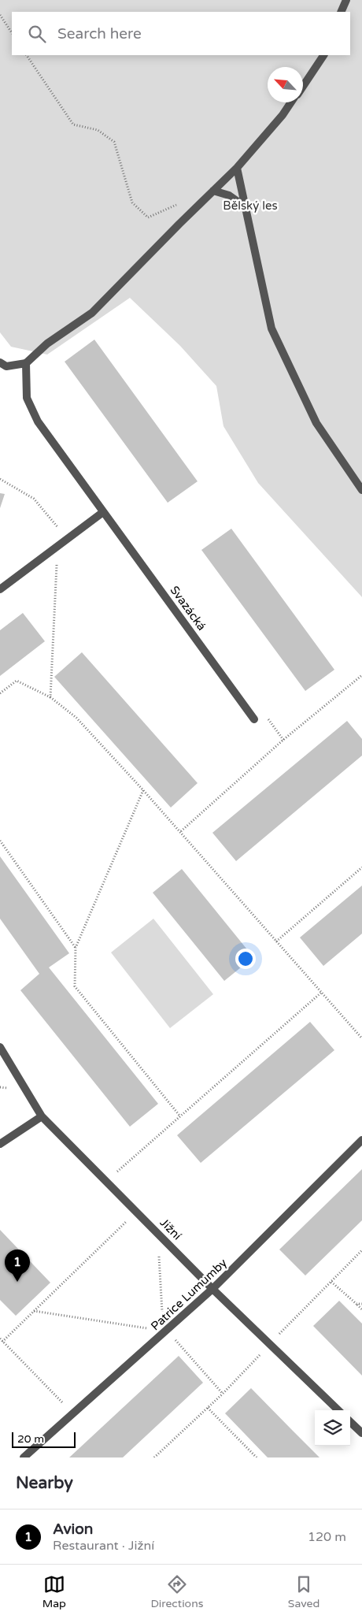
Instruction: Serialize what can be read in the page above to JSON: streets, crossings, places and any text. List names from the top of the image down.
{
  "streets": {
    "street": ["Svazácká", "Jižní", "Patrice Lumumby"]
  },
  "crossings": [
    ["Jižní", "Patrice Lumumby"]
  ],
  "parks": ["Bělský les"],
  "scale_bar": "20 m",
  "north": "top left",
  "page": {
    "search": "Search here",
    "pins": "1",
    "scale": "20 m",
    "heading": "Nearby",
    "list": [
      {
        "mark": "1",
        "name": "Avion",
        "note": "Restaurant · Jižní",
        "value": "120 m"
      }
    ],
    "nav": ["Map", "Directions", "Saved"]
  }
}
